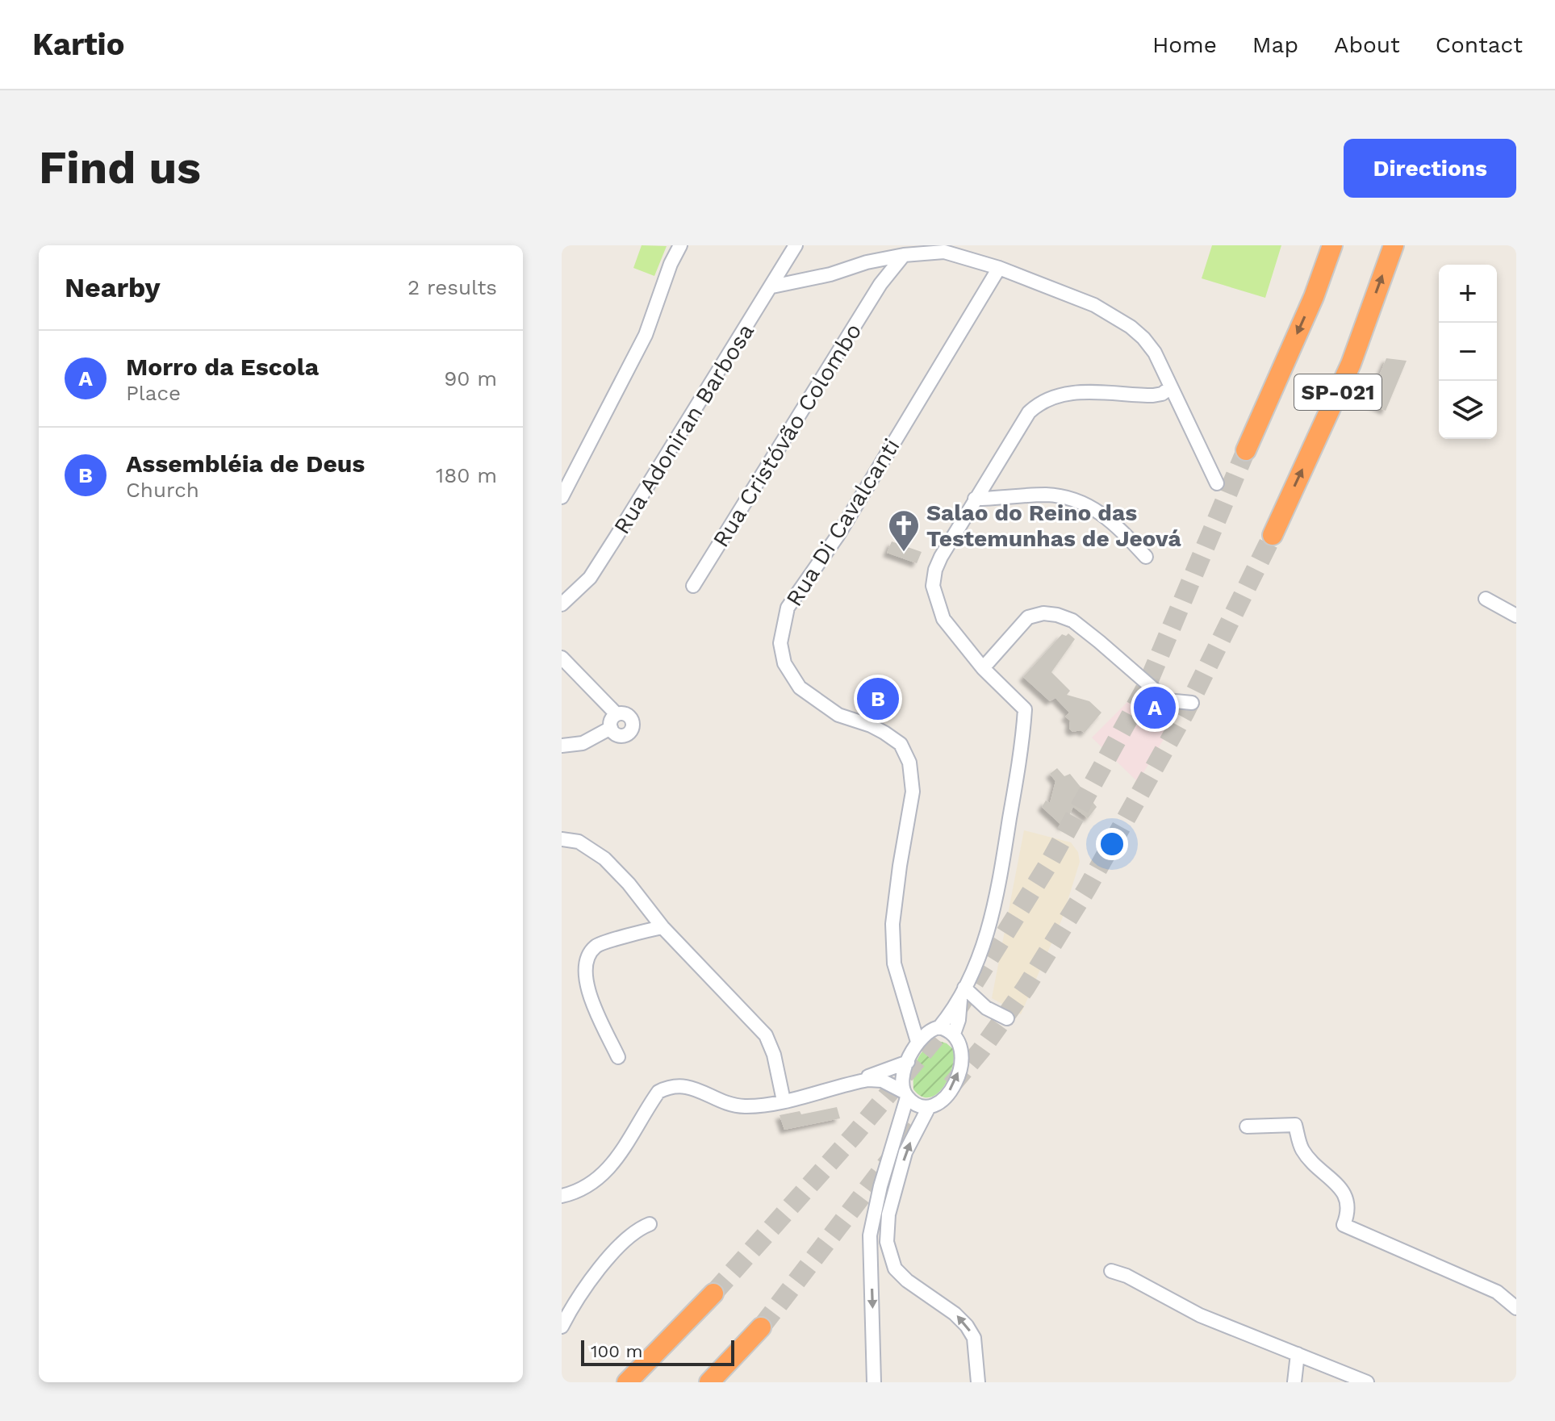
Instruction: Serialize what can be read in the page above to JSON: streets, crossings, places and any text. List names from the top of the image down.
{
  "streets": {
    "highway": ["SP-021"],
    "street": ["Rua Adoniran Barbosa", "Rua Cristóvão Colombo", "Rua Di Cavalcanti"]
  },
  "places": {
    "church": ["Salao do Reino das Testemunhas de Jeová"]
  },
  "scale_bar": "100 m",
  "page": {
    "header": "Kartio",
    "nav": [
      "Home",
      "Map",
      "About",
      "Contact"
    ],
    "buttons": "Directions",
    "title": "Find us",
    "heading": ["Nearby", "2 results"],
    "map_buttons": ["+", "−"],
    "list": [
      {
        "mark": "A",
        "name": "Morro da Escola",
        "note": "Place",
        "value": "90 m"
      },
      {
        "mark": "B",
        "name": "Assembléia de Deus",
        "note": "Church",
        "value": "180 m"
      }
    ],
    "pins": ["B", "A"],
    "scale": "100 m"
  }
}
